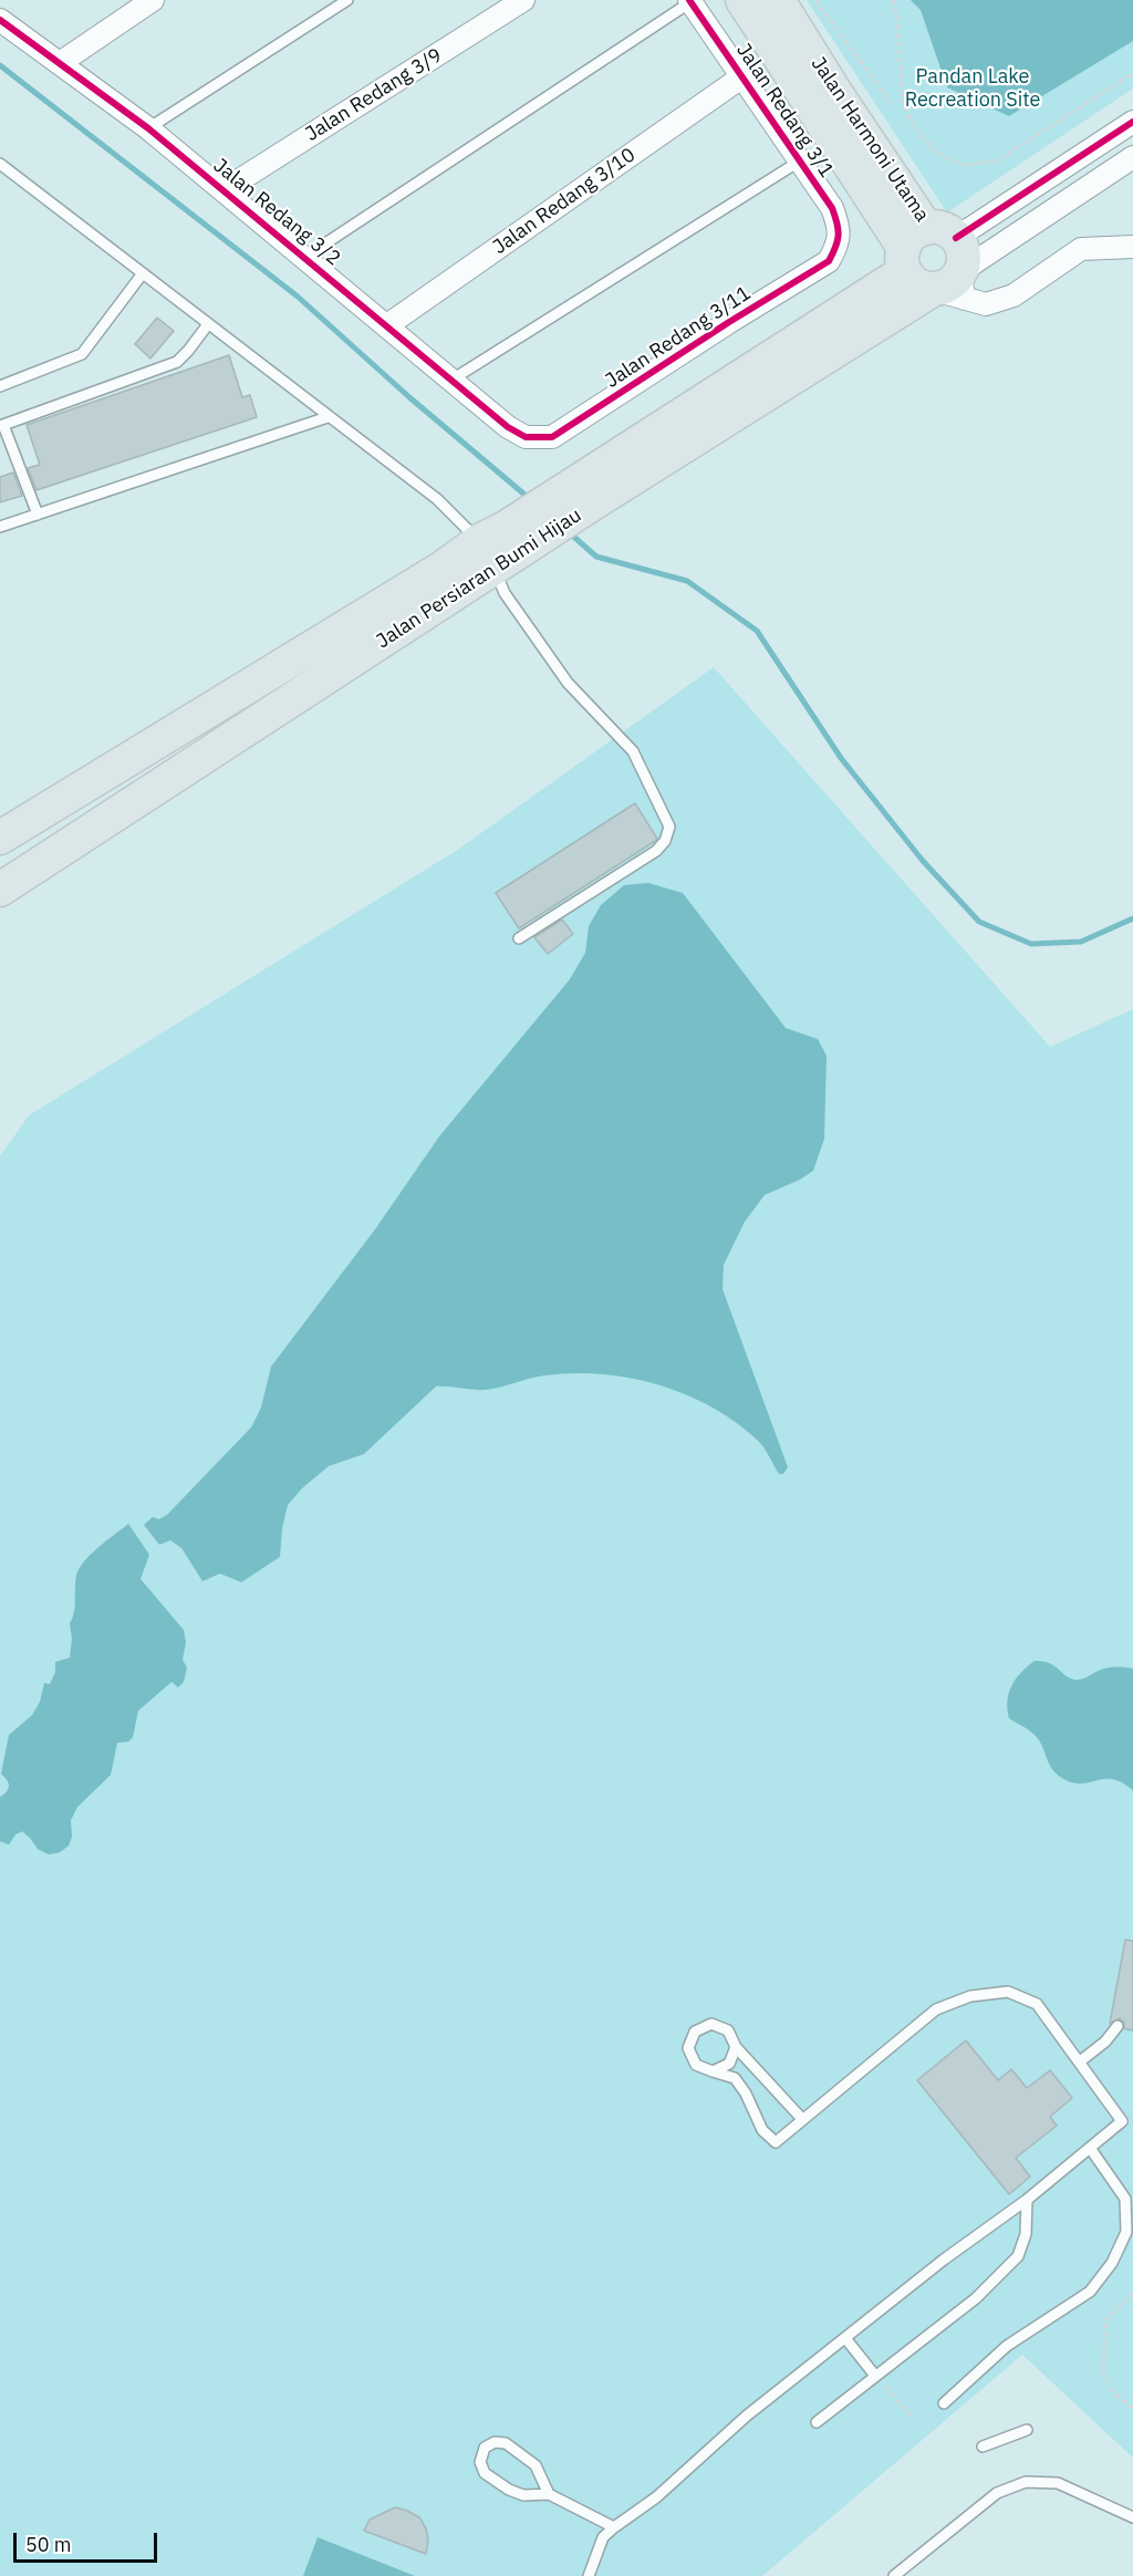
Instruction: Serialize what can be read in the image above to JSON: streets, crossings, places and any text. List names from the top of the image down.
{
  "streets": {
    "main road": ["Jalan Harmoni Utama", "Jalan Persiaran Bumi Hijau"],
    "street": [
      "Jalan Redang 3/9",
      "Jalan Redang 3/1",
      "Jalan Redang 3/10",
      "Jalan Redang 3/2",
      "Jalan Redang 3/11"
    ]
  },
  "crossings": [
    ["Jalan Redang 3/9", "Jalan Redang 3/2"],
    ["Jalan Redang 3/1", "Jalan Redang 3/10"],
    ["Jalan Redang 3/1", "Jalan Redang 3/11"],
    ["Jalan Harmoni Utama", "Jalan Persiaran Bumi Hijau"],
    ["Jalan Redang 3/10", "Jalan Redang 3/2"],
    ["Jalan Redang 3/2", "Jalan Redang 3/11"]
  ],
  "parks": ["Pandan Lake Recreation Site"],
  "scale_bar": "50 m"
}
